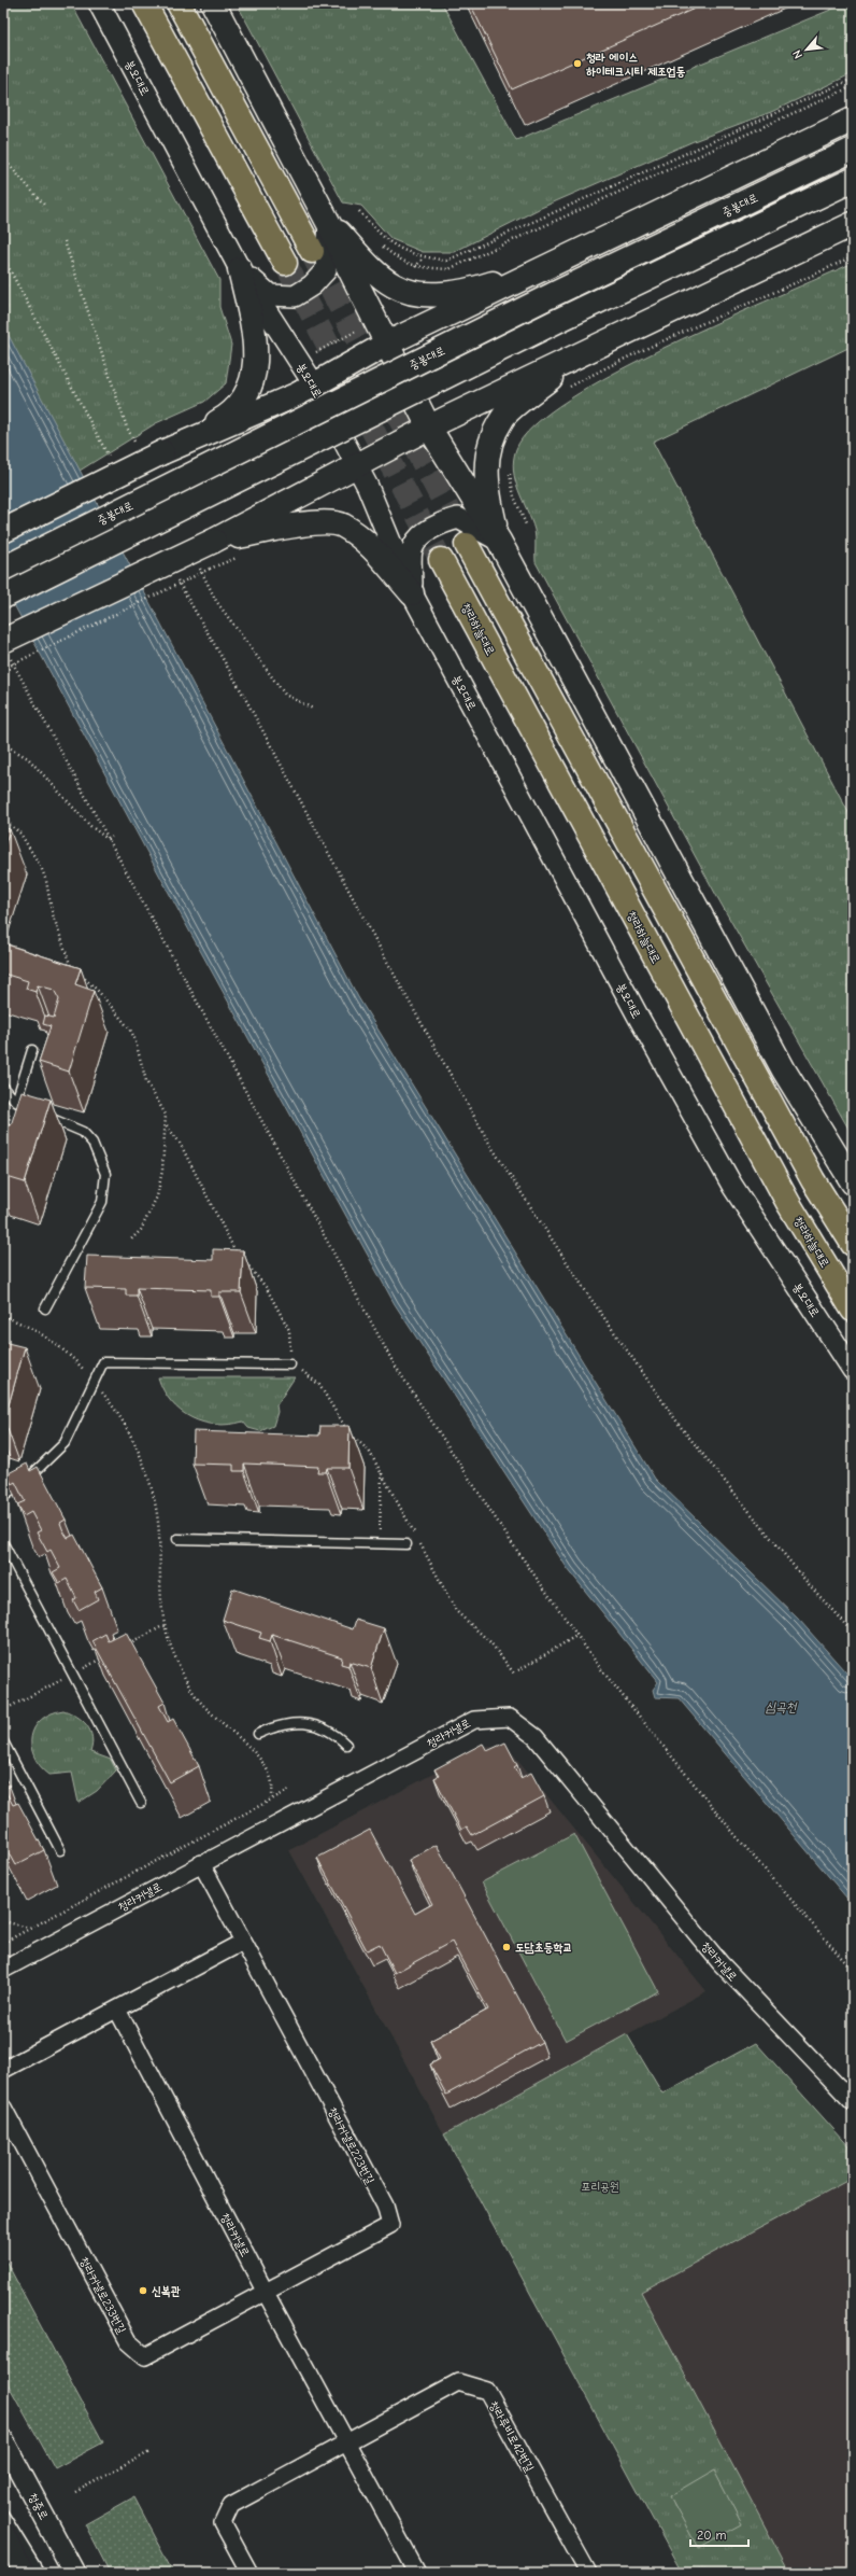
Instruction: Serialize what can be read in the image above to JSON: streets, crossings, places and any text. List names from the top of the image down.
{
  "streets": {
    "highway": ["청라하늘대로"],
    "main road": ["중봉대로"],
    "street": [
      "봉오대로",
      "청라커낼로",
      "청라커낼로223번길",
      "청라커낼로233번길",
      "청라루비로42번길",
      "청중로"
    ]
  },
  "crossings": [
    ["청라커낼로", "청라커낼로223번길"],
    ["청라커낼로", "청라커낼로233번길"],
    ["청라커낼로", "청라루비로42번길"],
    ["청라커낼로223번길", "청라커낼로233번길"]
  ],
  "water": ["심곡천"],
  "parks": ["포리공원"],
  "places": ["청라 에이스 하이테크시티 제조업동", "도담초등학교", "신복관"],
  "scale_bar": "20 m",
  "north": "bottom left"
}
